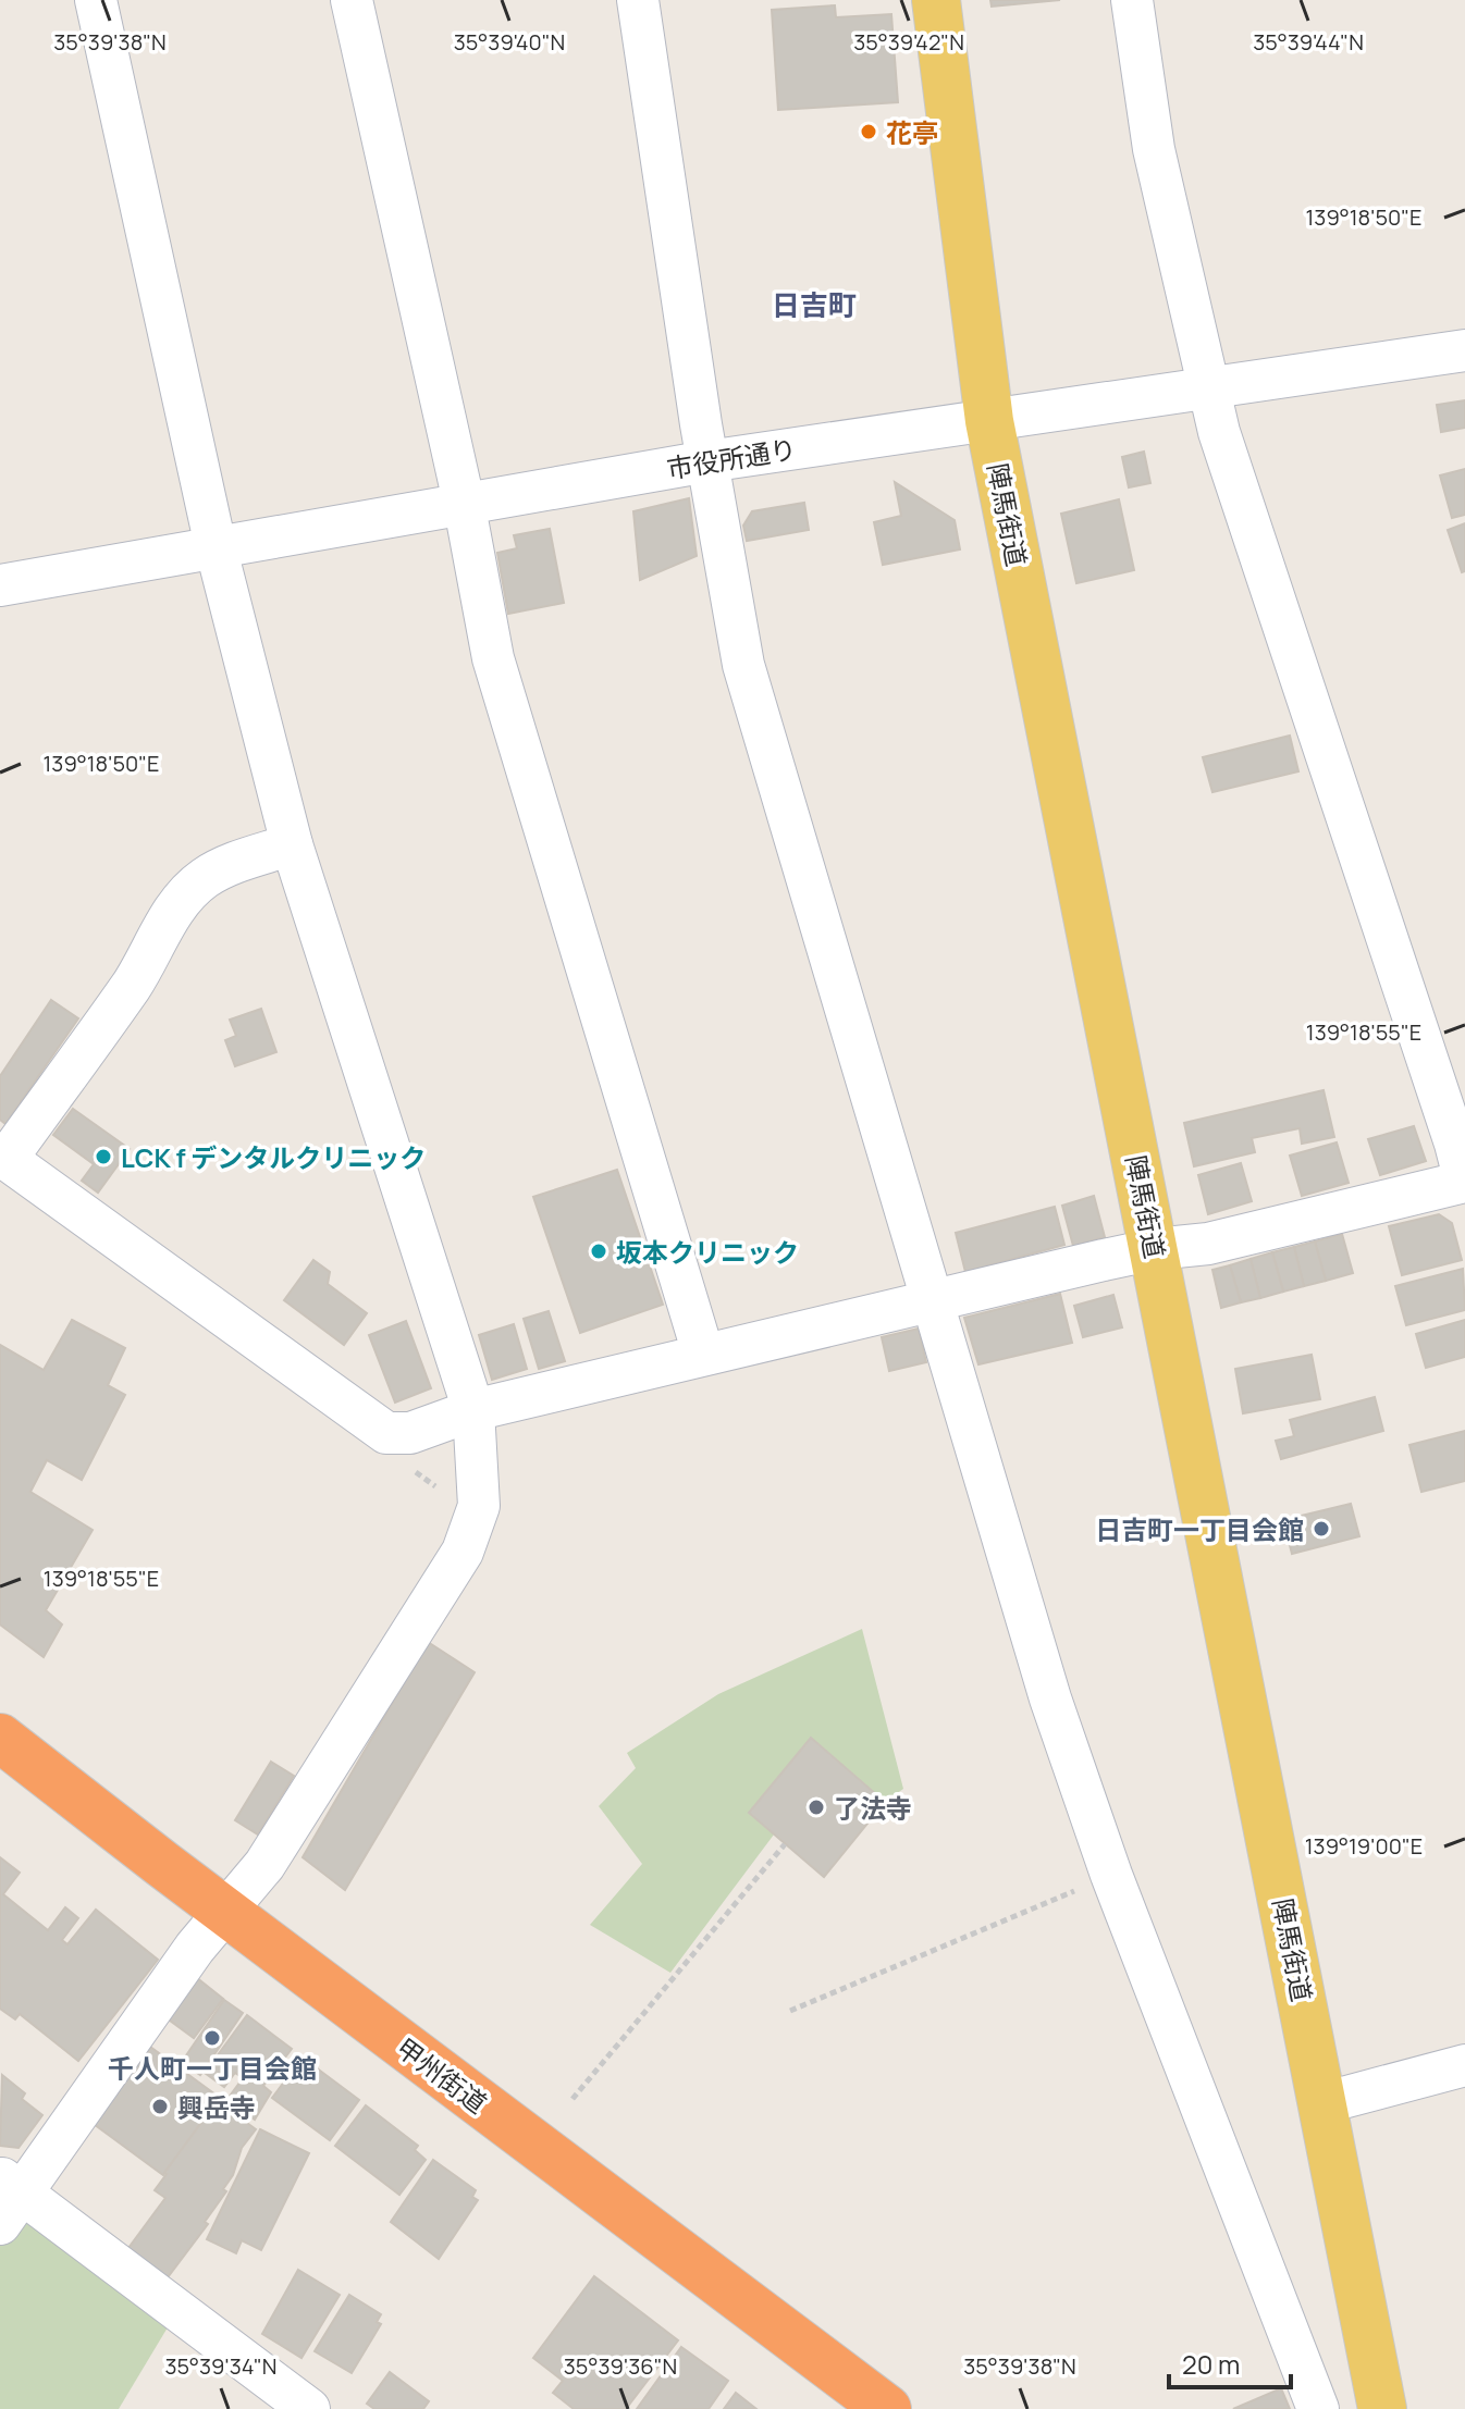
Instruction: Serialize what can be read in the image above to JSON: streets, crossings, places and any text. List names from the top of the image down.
{
  "streets": {
    "highway": ["甲州街道"],
    "main road": ["陣馬街道"],
    "street": ["市役所通り"]
  },
  "crossings": [
    ["市役所通り", "陣馬街道"]
  ],
  "districts": ["日吉町"],
  "places": [
    "花亭",
    "LCK f デンタルクリニック",
    "坂本クリニック",
    "日吉町一丁目会館",
    "了法寺",
    "千人町一丁目会館",
    "興岳寺"
  ],
  "scale_bar": "20 m",
  "coordinates": [
    "35°39'42\"N",
    "35°39'38\"N",
    "35°39'40\"N",
    "35°39'44\"N",
    "139°18'50\"E",
    "139°18'55\"E",
    "139°19'00\"E",
    "35°39'34\"N",
    "35°39'36\"N"
  ]
}
